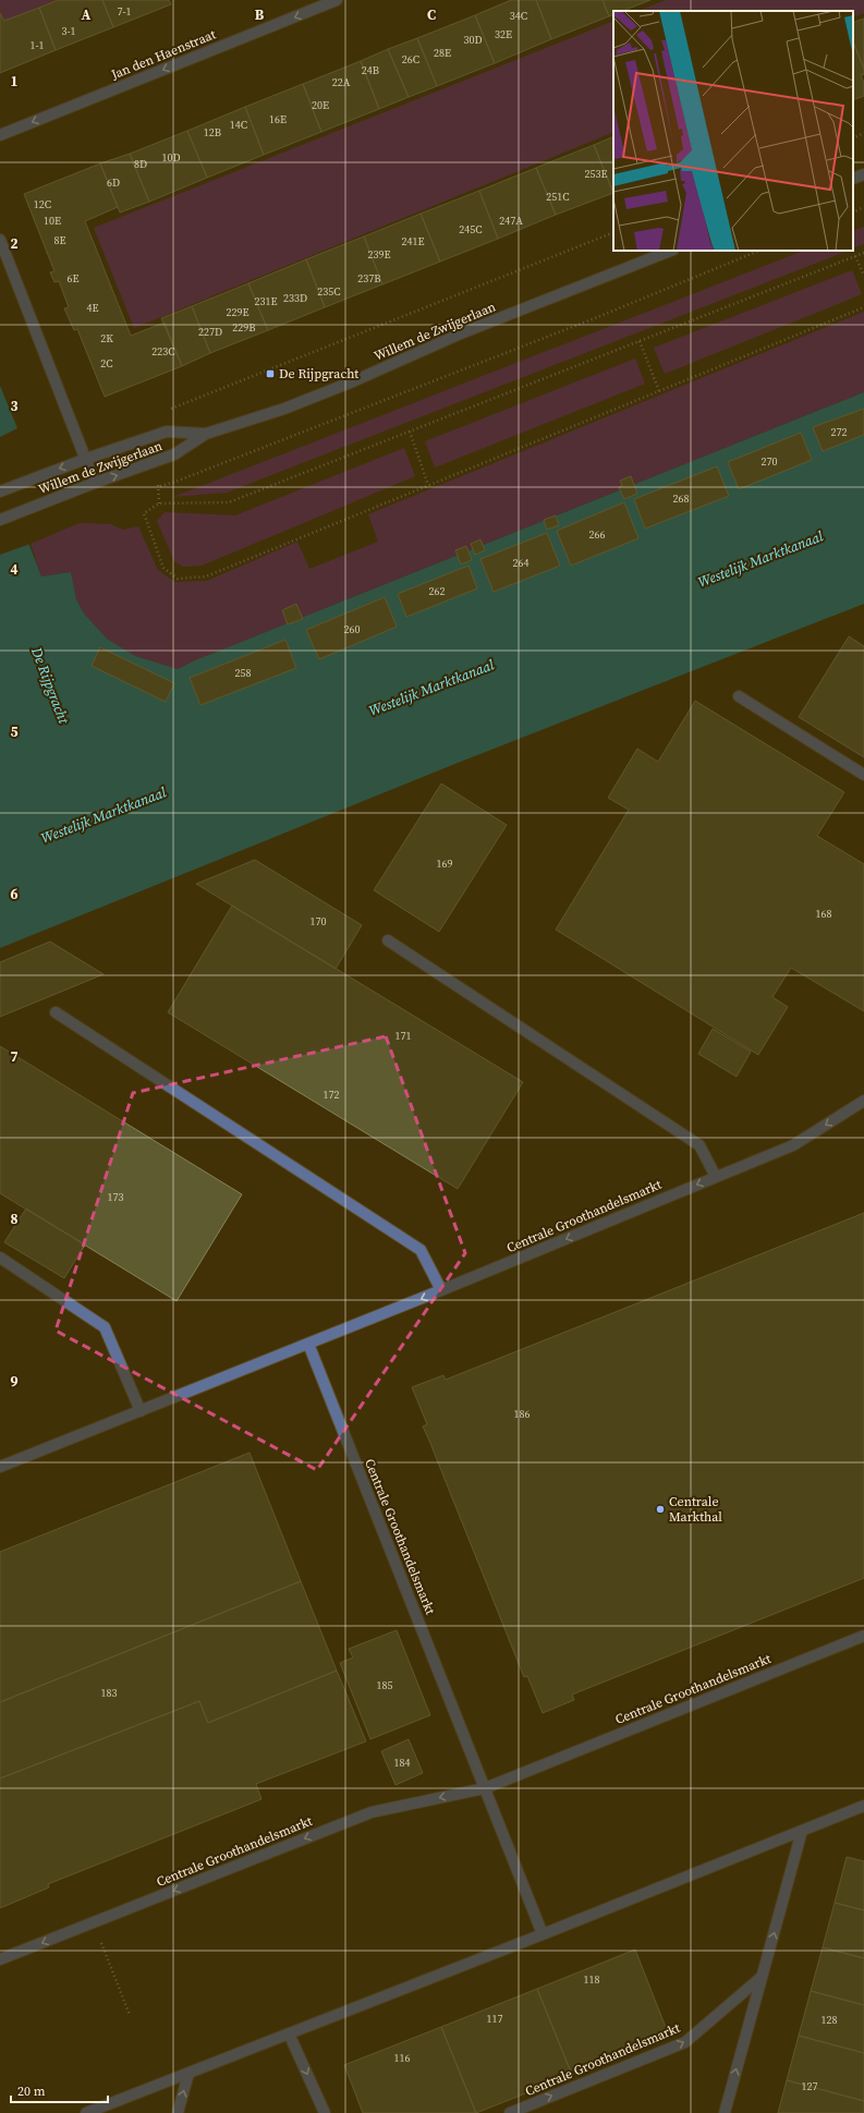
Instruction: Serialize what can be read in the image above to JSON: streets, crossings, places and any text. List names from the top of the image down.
{
  "streets": {
    "street": ["Jan den Haenstraat", "Willem de Zwijgerlaan", "Centrale Groothandelsmarkt"]
  },
  "one_way": ["Jan den Haenstraat"],
  "water": ["Westelijk Marktkanaal", "De Rijpgracht"],
  "places": {
    "transit": ["De Rijpgracht"],
    "other": ["Centrale Markthal"]
  },
  "house_numbers": [
    "7-1",
    "34C",
    "3-1",
    "32E",
    "30D",
    "1-1",
    "28E",
    "26C",
    "24B",
    "22A",
    "20E",
    "16E",
    "14C",
    "12B",
    "10D",
    "8D",
    "253E",
    "6D",
    "251C",
    "12C",
    "10E",
    "247A",
    "245C",
    "8E",
    "241E",
    "239E",
    "6E",
    "237B",
    "235C",
    "233D",
    "231E",
    "4E",
    "229E",
    "229B",
    "227D",
    "2K",
    "223C",
    "2C",
    "272",
    "270",
    "268",
    "266",
    "264",
    "262",
    "260",
    "258",
    "169",
    "168",
    "170",
    "171",
    "172",
    "173",
    "186",
    "185",
    "183",
    "184",
    "118",
    "117",
    "128",
    "116",
    "127"
  ],
  "scale_bar": "20 m",
  "grid": {
    "columns": ["A", "B", "C"],
    "rows": [
      "1",
      "2",
      "3",
      "4",
      "5",
      "6",
      "7",
      "8",
      "9"
    ]
  }
}
